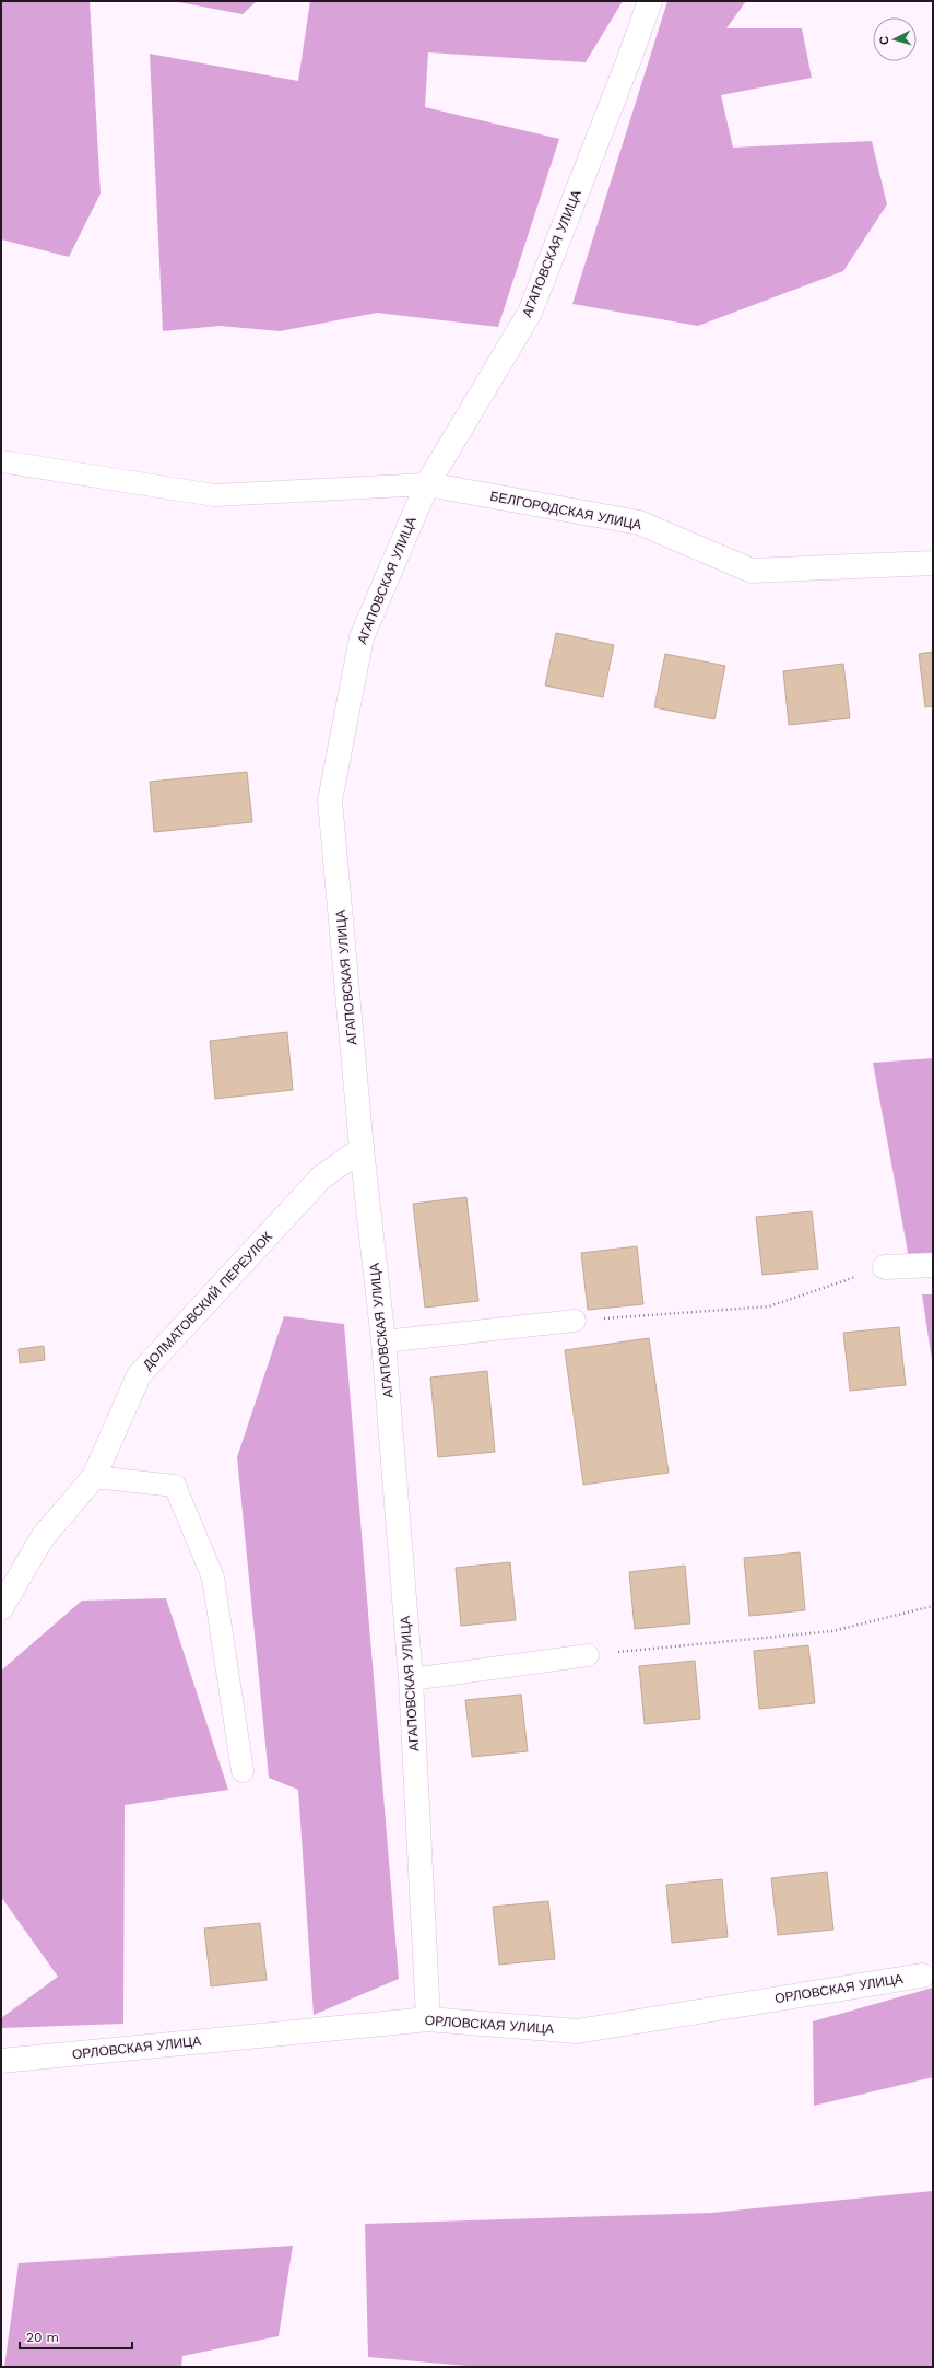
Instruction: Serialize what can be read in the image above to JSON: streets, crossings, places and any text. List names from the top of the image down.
{
  "streets": {
    "street": [
      "АГАПОВСКАЯ УЛИЦА",
      "БЕЛГОРОДСКАЯ УЛИЦА",
      "ДОЛМАТОВСКИЙ ПЕРЕУЛОК",
      "ОРЛОВСКАЯ УЛИЦА"
    ]
  },
  "crossings": [
    ["АГАПОВСКАЯ УЛИЦА", "БЕЛГОРОДСКАЯ УЛИЦА"],
    ["АГАПОВСКАЯ УЛИЦА", "ДОЛМАТОВСКИЙ ПЕРЕУЛОК"],
    ["АГАПОВСКАЯ УЛИЦА", "ОРЛОВСКАЯ УЛИЦА"]
  ],
  "scale_bar": "20 m",
  "north": "left"
}
